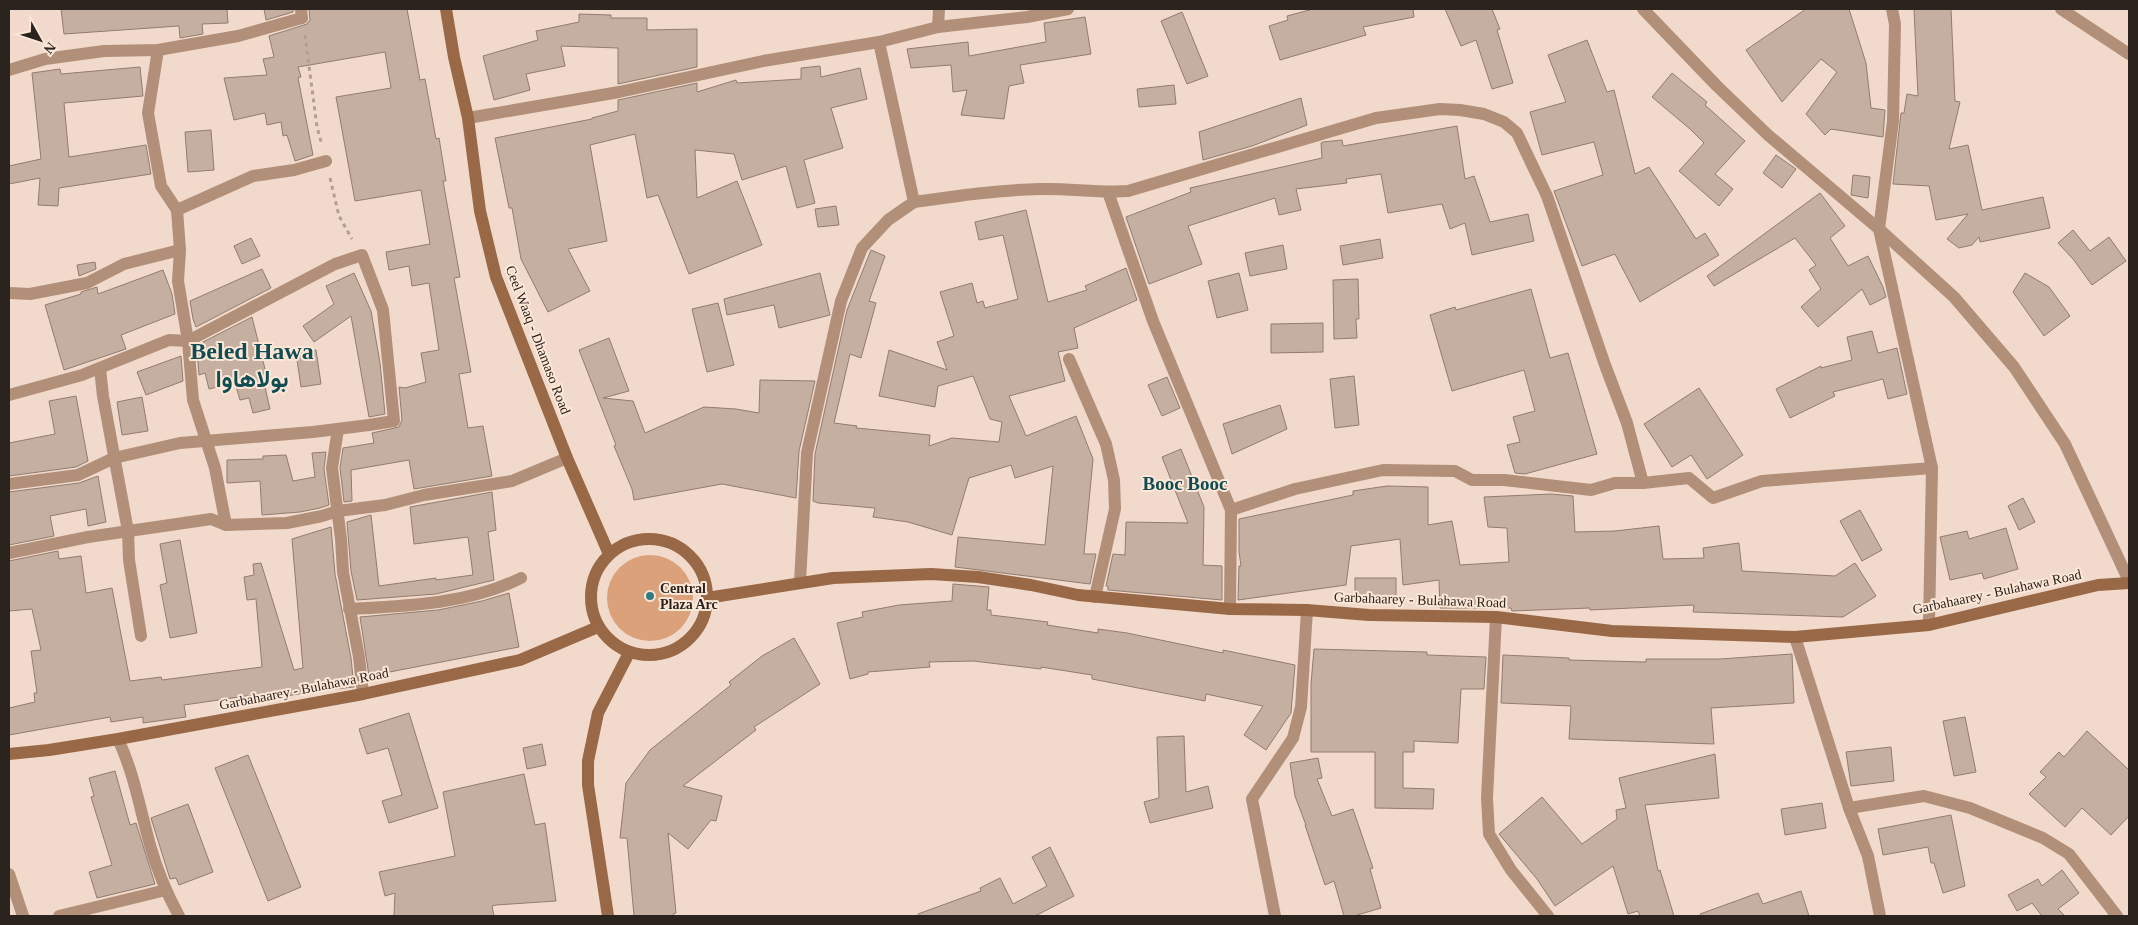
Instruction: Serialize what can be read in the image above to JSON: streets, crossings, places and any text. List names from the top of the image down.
{
  "streets": {
    "main road": ["Ceel Waaq - Dhamaso Road", "Garbahaarey - Bulahawa Road"]
  },
  "crossings": [
    ["Ceel Waaq - Dhamaso Road", "Garbahaarey - Bulahawa Road"]
  ],
  "districts": ["Beled Hawa بولاهاوا", "Booc Booc"],
  "places": ["Central Plaza Arc"],
  "north": "bottom right"
}
